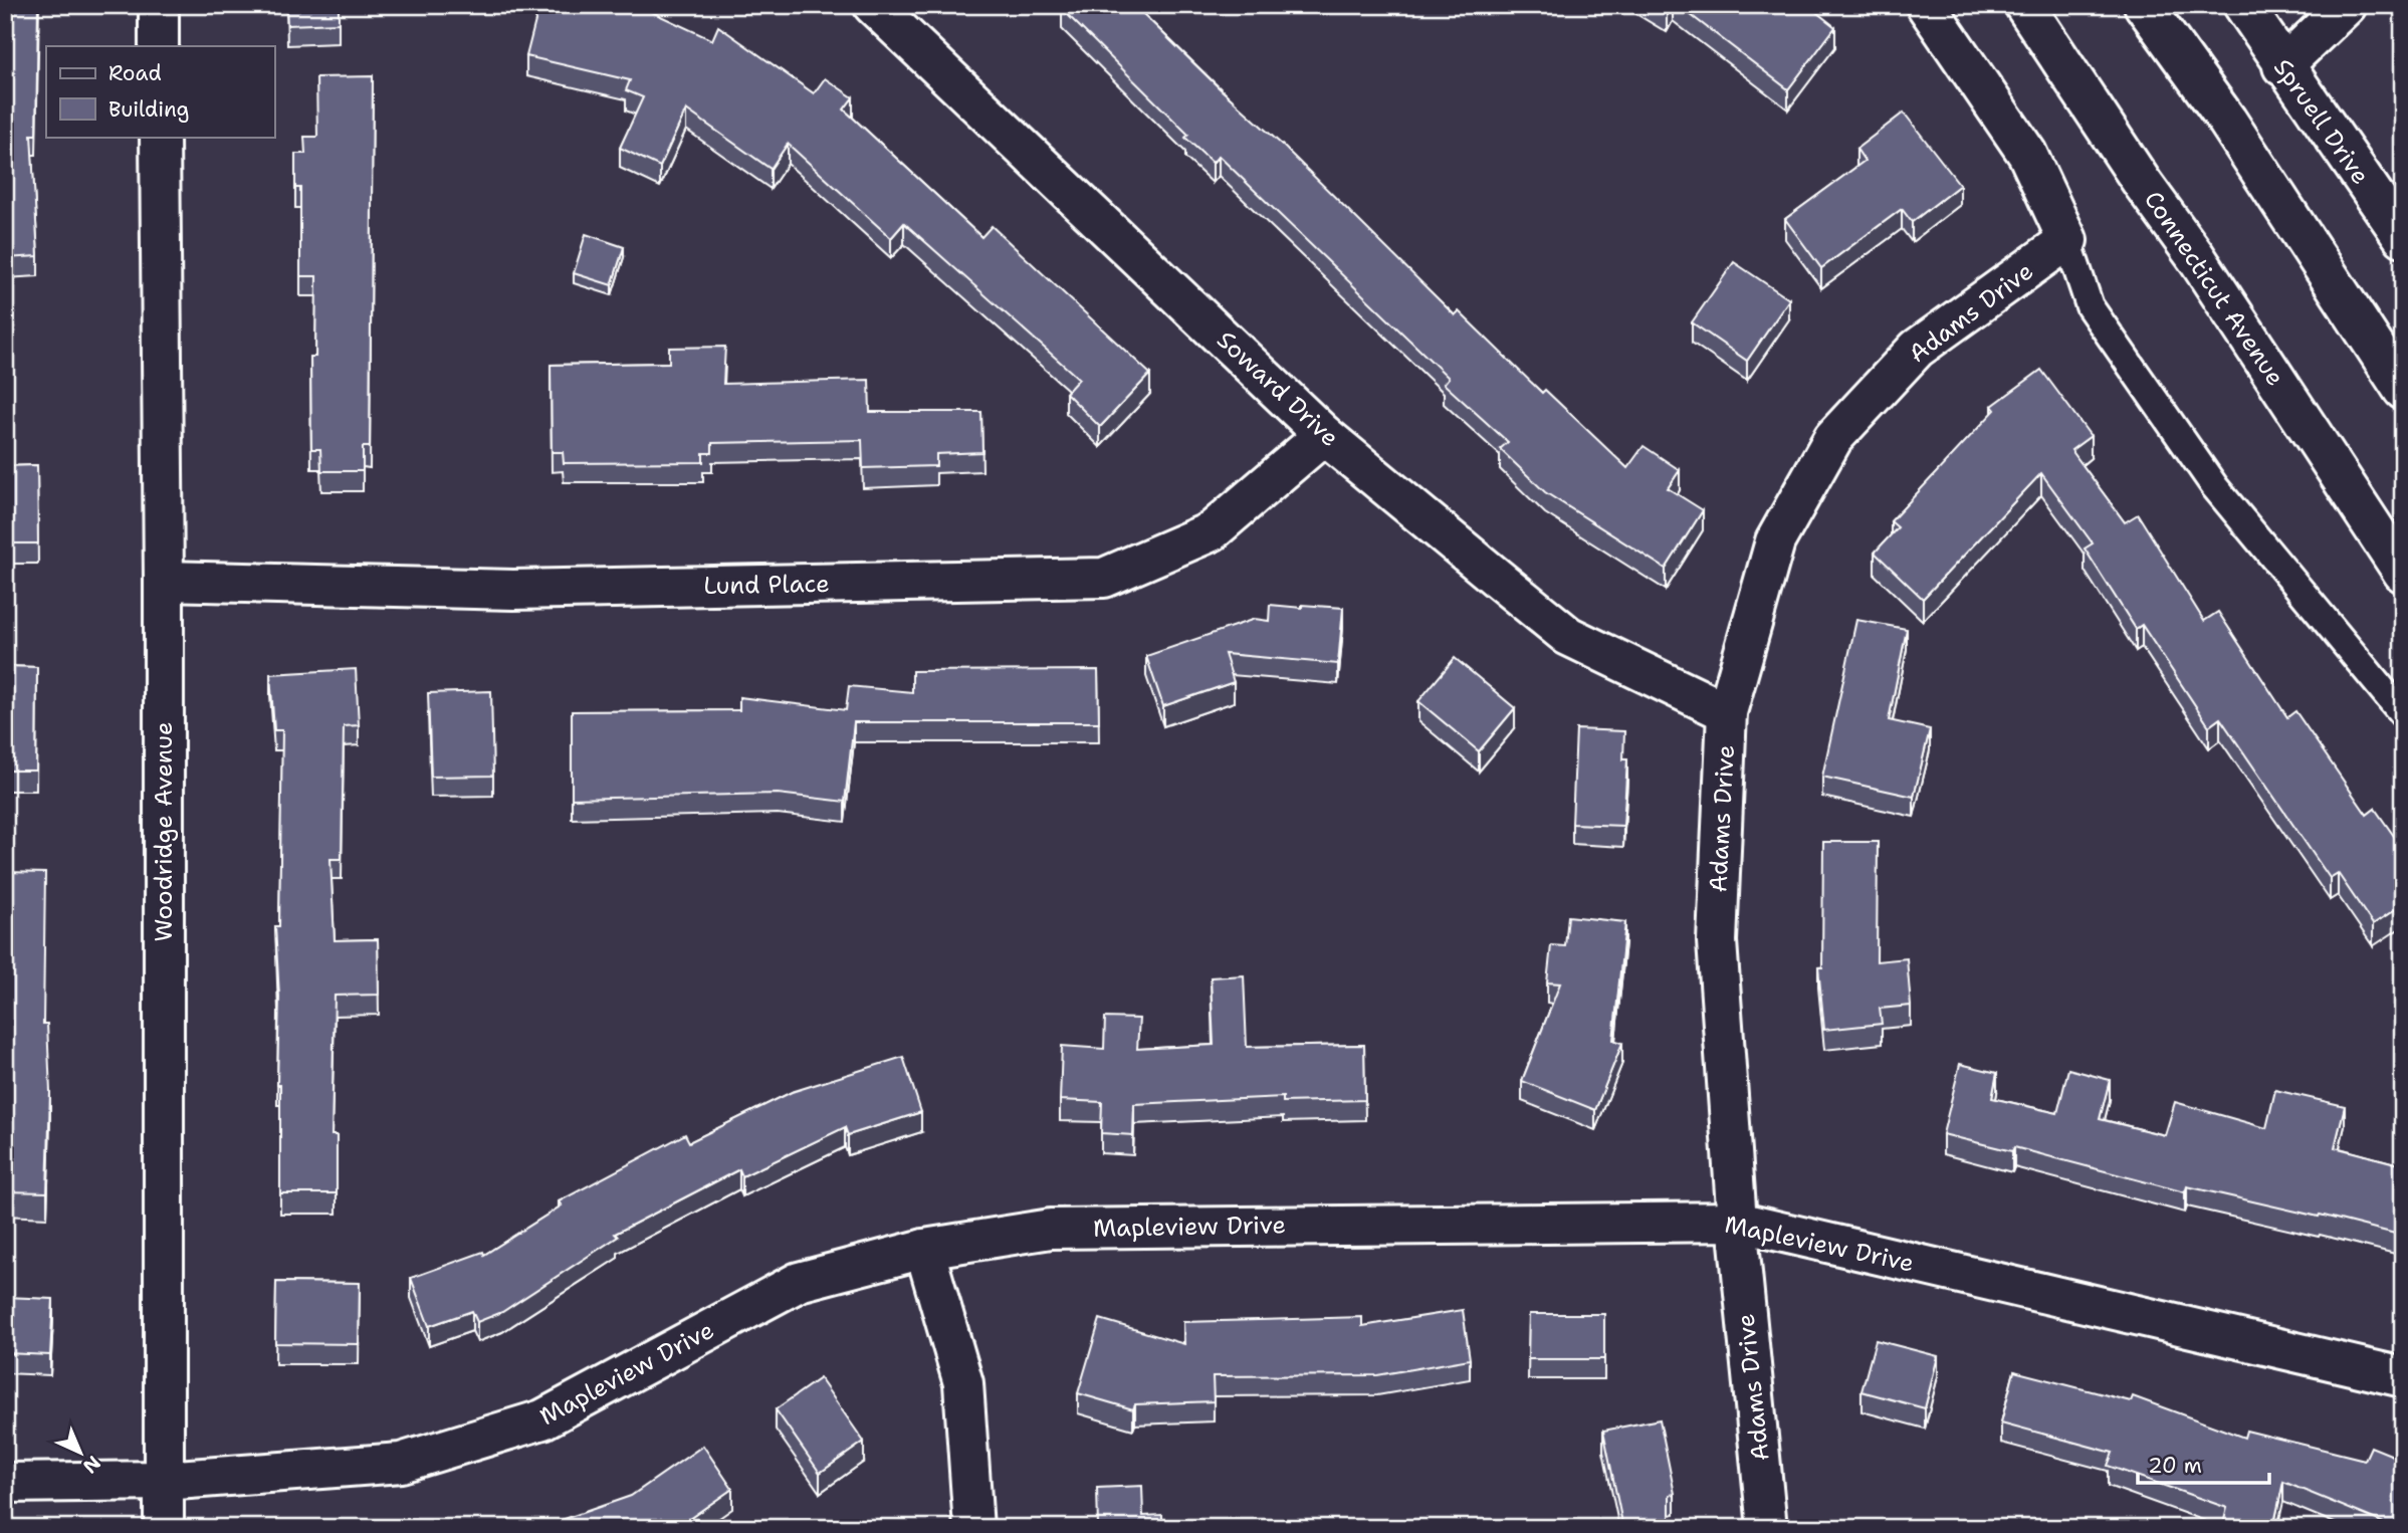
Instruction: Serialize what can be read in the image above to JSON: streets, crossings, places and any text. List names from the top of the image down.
{
  "streets": {
    "street": [
      "Spruell Drive",
      "Connecticut Avenue",
      "Adams Drive",
      "Soward Drive",
      "Lund Place",
      "Woodridge Avenue",
      "Mapleview Drive"
    ]
  },
  "crossings": [
    ["Adams Drive", "Soward Drive"],
    ["Adams Drive", "Mapleview Drive"],
    ["Soward Drive", "Lund Place"],
    ["Lund Place", "Woodridge Avenue"],
    ["Woodridge Avenue", "Mapleview Drive"]
  ],
  "legend": ["Road", "Building"],
  "scale_bar": "20 m",
  "north": "bottom right"
}
